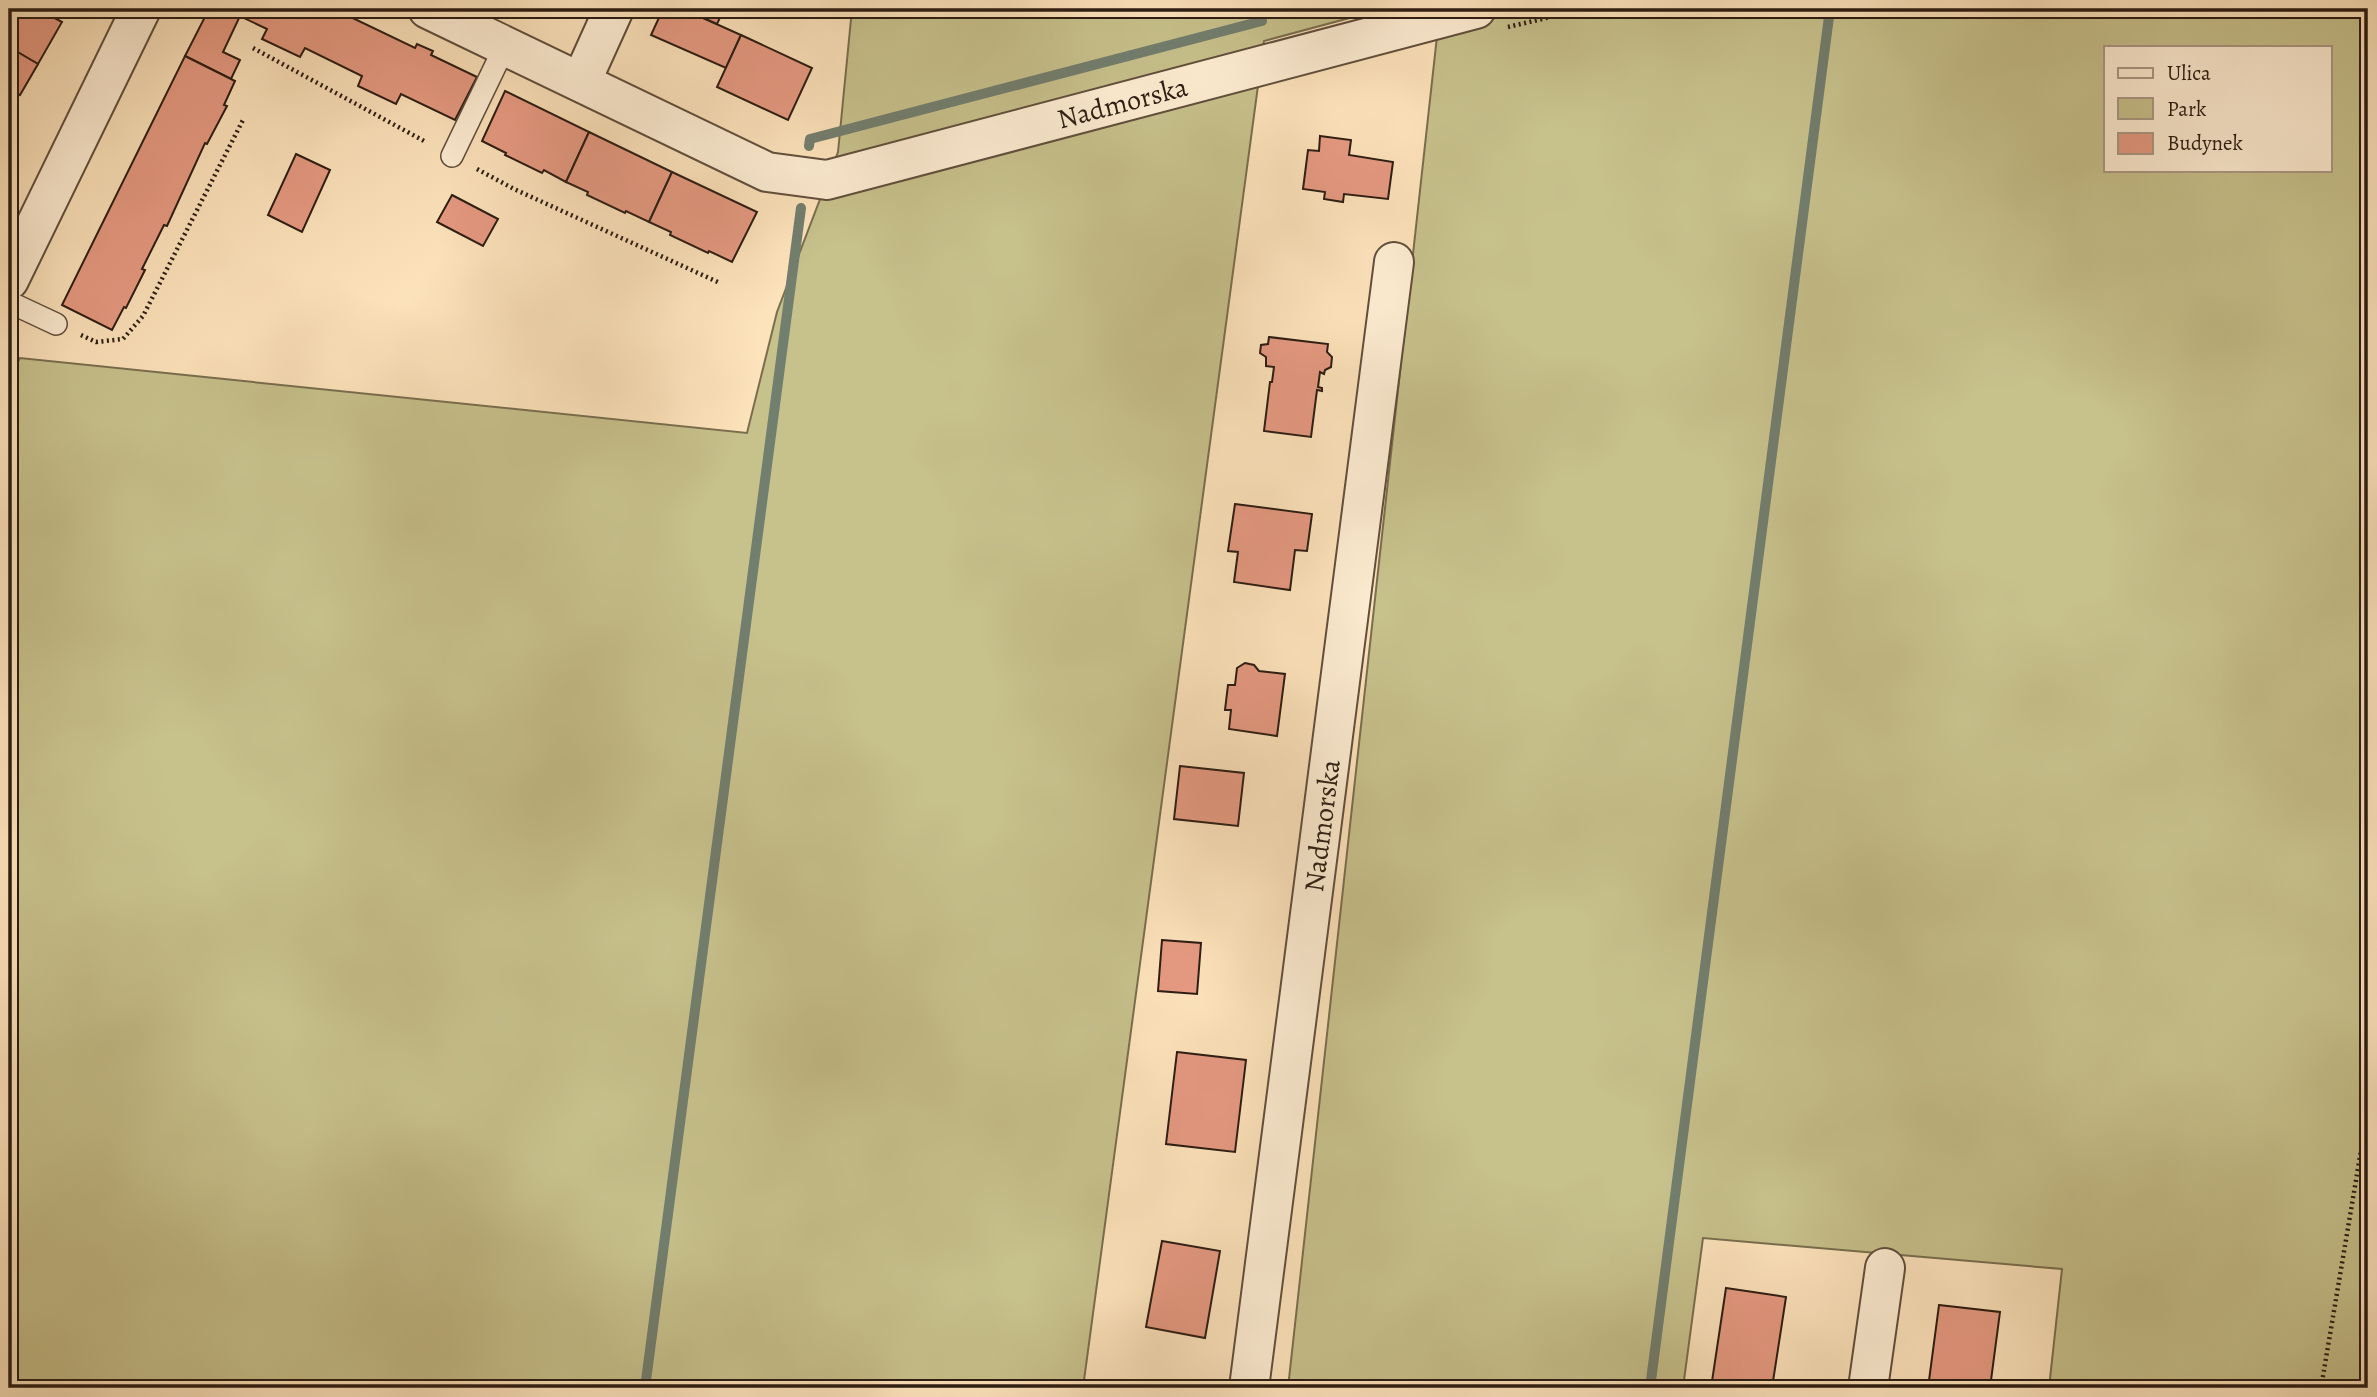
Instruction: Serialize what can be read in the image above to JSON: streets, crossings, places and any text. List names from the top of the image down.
{
  "streets": {
    "street": ["Nadmorska"]
  },
  "legend": ["Ulica", "Park", "Budynek"]
}
